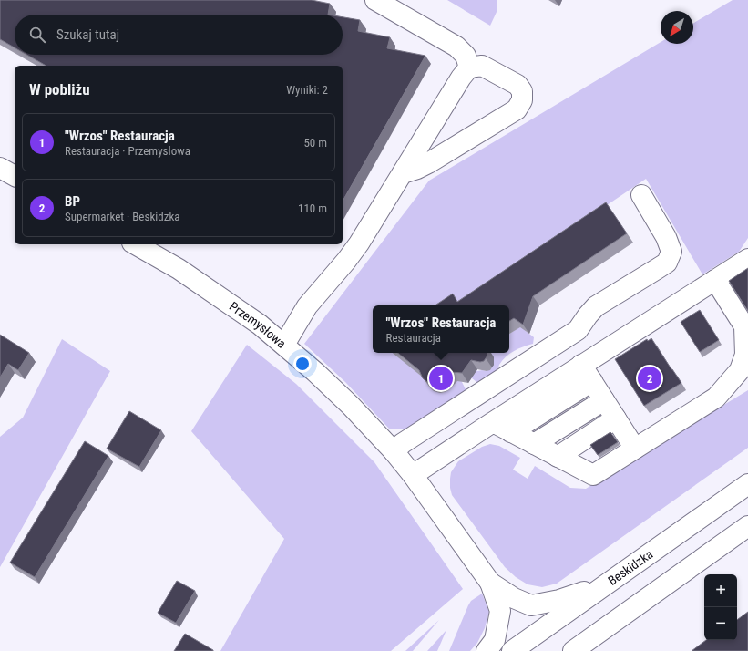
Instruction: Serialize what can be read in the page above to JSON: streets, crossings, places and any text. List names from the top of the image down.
{
  "streets": {
    "main road": ["Przemysłowa", "Beskidzka"]
  },
  "north": "bottom left",
  "page": {
    "search": "Szukaj tutaj",
    "heading": ["W pobliżu", "Wyniki: 2"],
    "list": [
      {
        "mark": "1",
        "name": "\"Wrzos\" Restauracja",
        "note": "Restauracja · Przemysłowa",
        "value": "50 m"
      },
      {
        "mark": "2",
        "name": "BP",
        "note": "Supermarket · Beskidzka",
        "value": "110 m"
      }
    ],
    "popup": ["\"Wrzos\" Restauracja", "Restauracja"],
    "pins": ["1", "2"],
    "map_buttons": ["+", "−"]
  }
}
